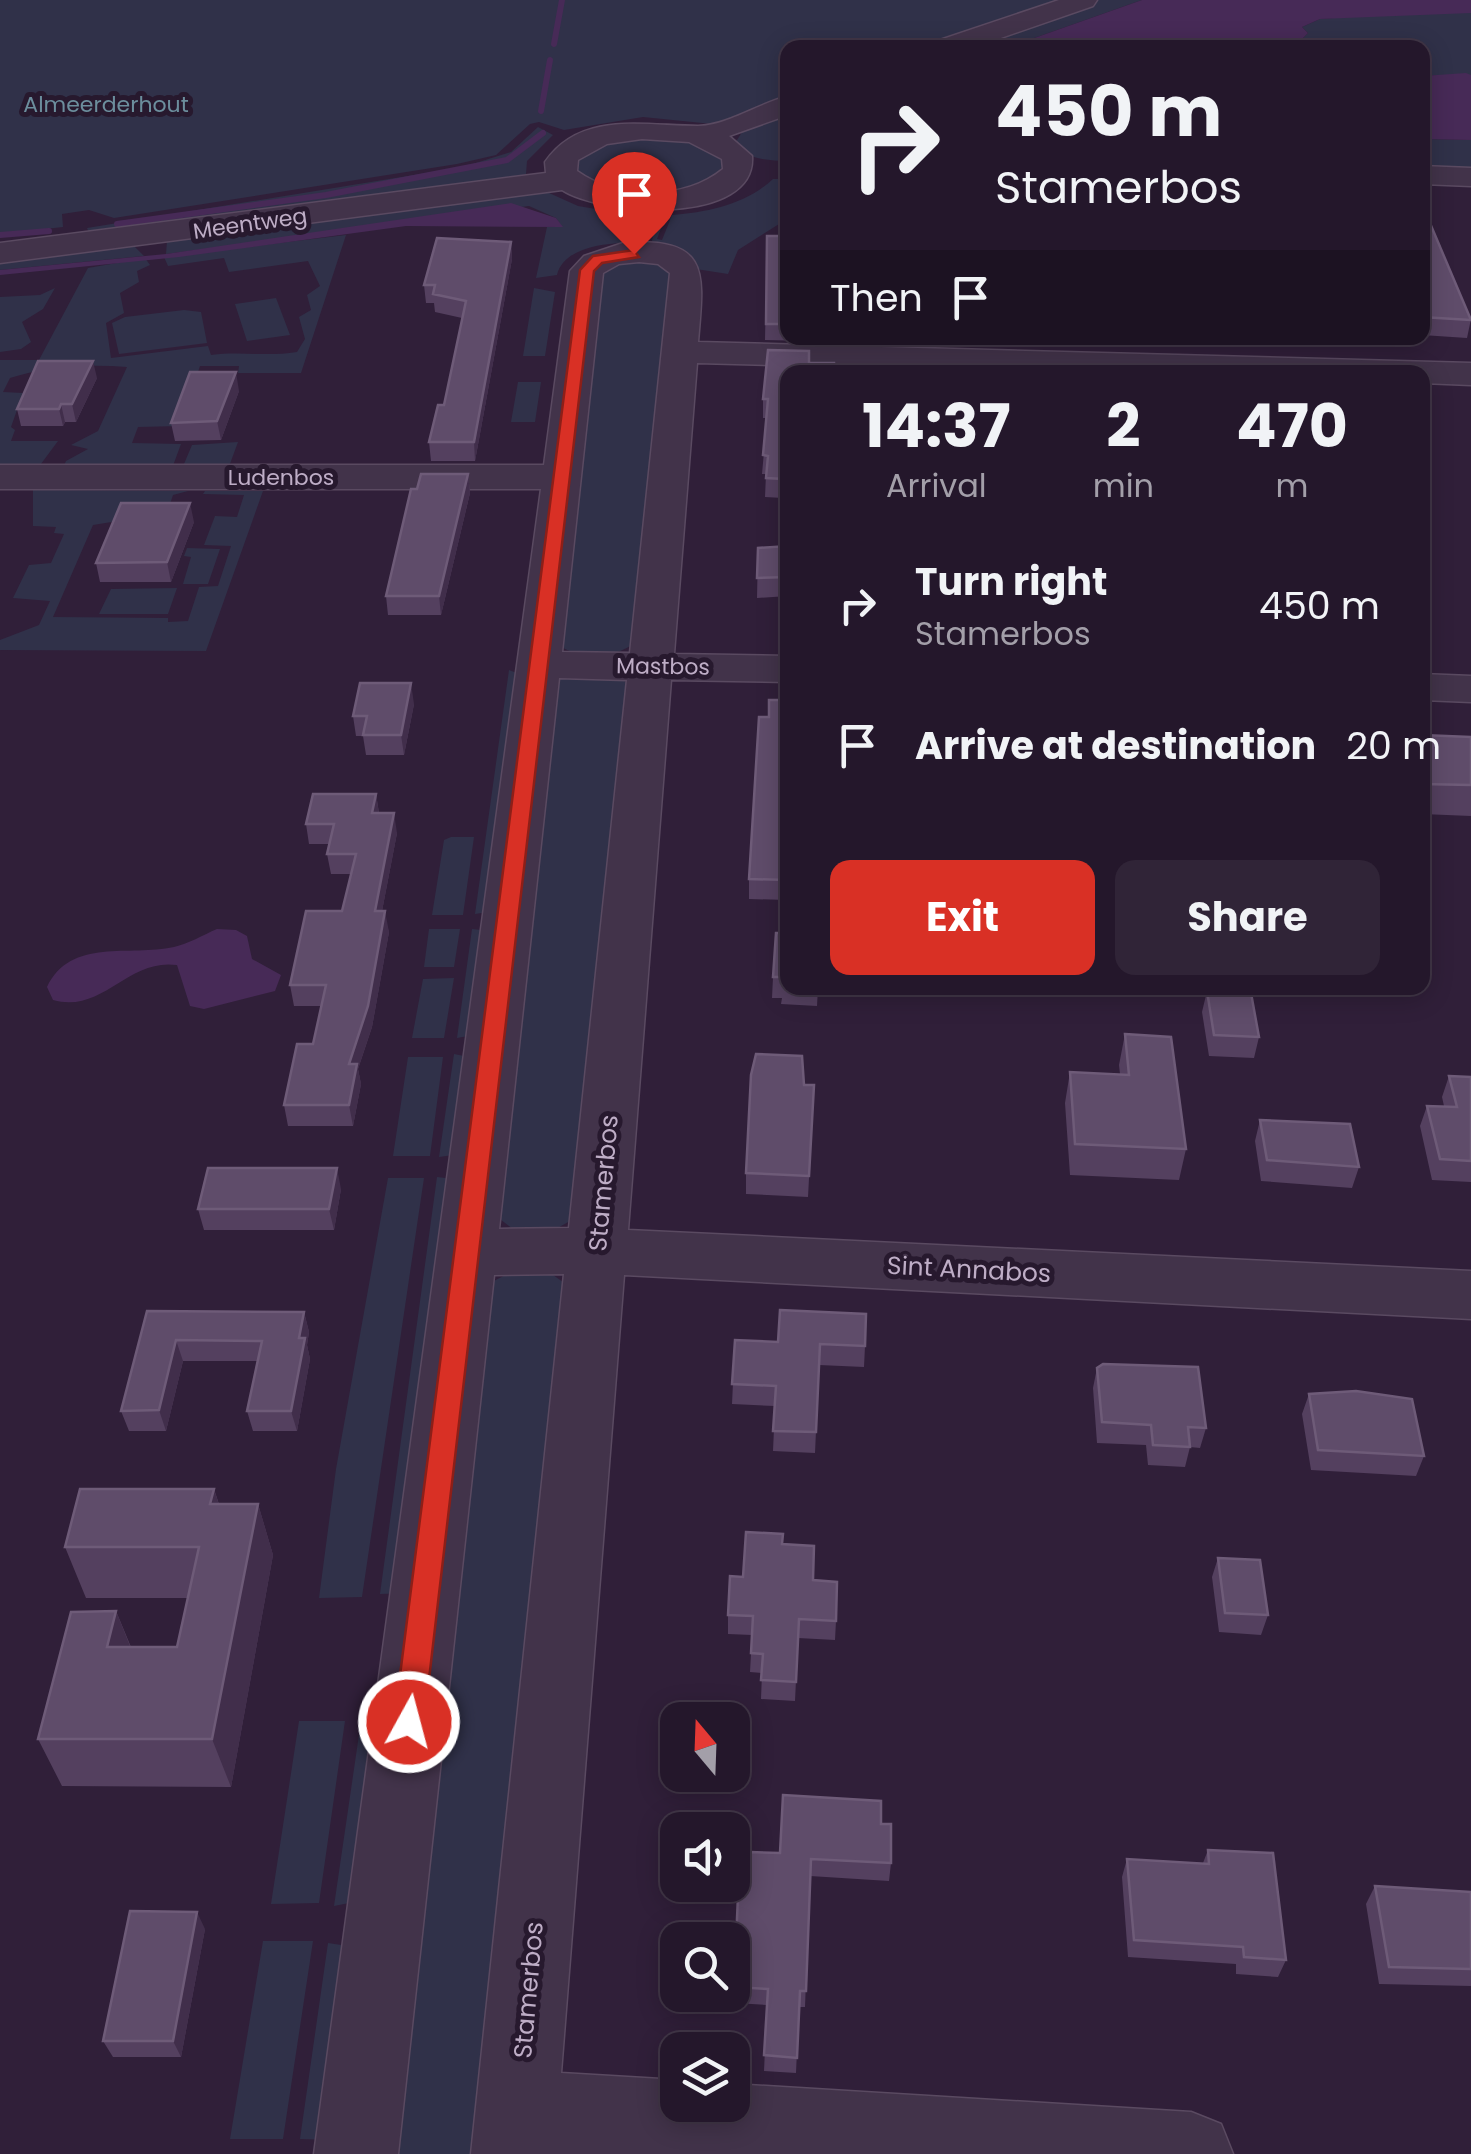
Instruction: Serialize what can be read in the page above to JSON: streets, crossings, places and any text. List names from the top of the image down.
{
  "streets": {
    "street": [
      "Meentweg",
      "Ludenbos",
      "Mastbos",
      "Stamerbos",
      "Sint Annabos"
    ]
  },
  "crossings": [
    ["Mastbos", "Stamerbos"],
    ["Stamerbos", "Sint Annabos"]
  ],
  "parks": ["Almeerderhout"],
  "north": "top",
  "page": {
    "turn": ["450 m", "Stamerbos"],
    "then": "Then",
    "eta": [
      "14:37",
      "Arrival",
      "2",
      "min",
      "470",
      "m"
    ],
    "list": [
      {
        "name": "Turn right",
        "note": "Stamerbos",
        "value": "450 m"
      },
      {
        "name": "Arrive at destination",
        "value": "20 m"
      }
    ],
    "buttons": ["Exit", "Share"]
  }
}
